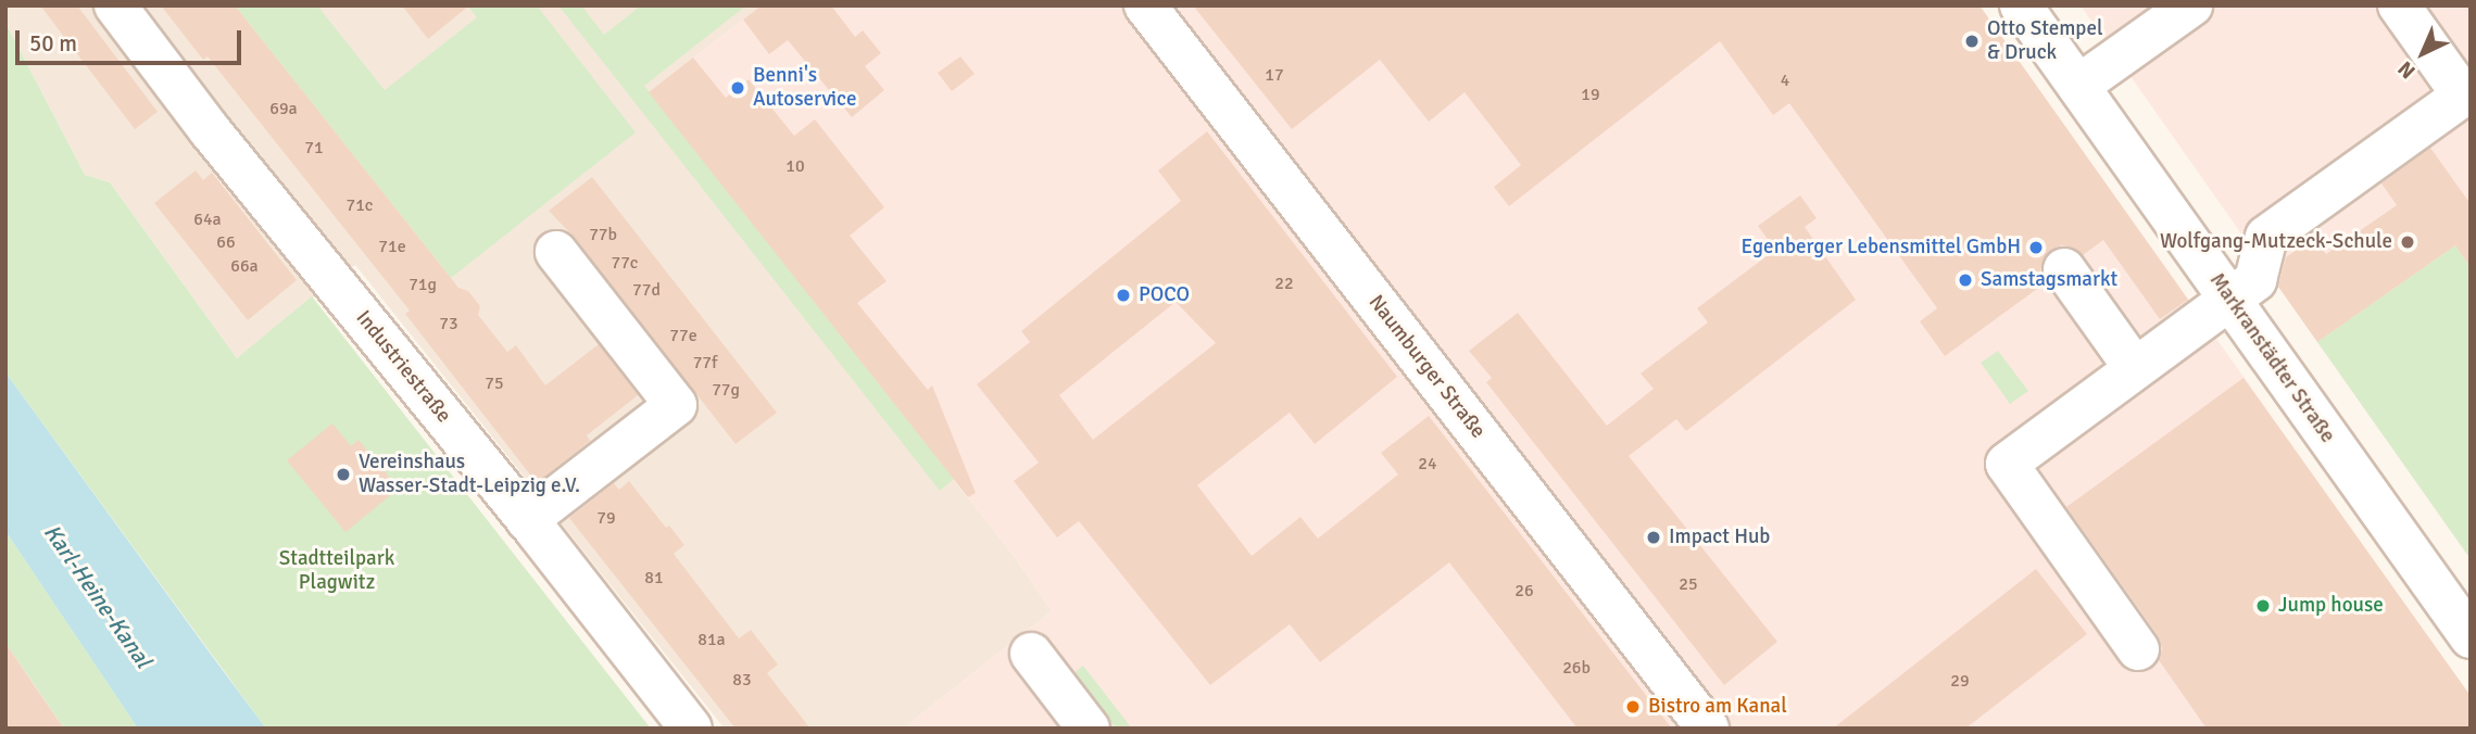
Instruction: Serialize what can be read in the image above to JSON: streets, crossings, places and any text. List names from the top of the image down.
{
  "streets": {
    "street": ["Markranstädter Straße", "Industriestraße", "Naumburger Straße"]
  },
  "water": ["Karl-Heine-Kanal"],
  "parks": ["Stadtteilpark Plagwitz"],
  "places": [
    "Otto Stempel & Druck",
    "Benni's Autoservice",
    "Wolfgang-Mutzeck-Schule",
    "Egenberger Lebensmittel GmbH",
    "Samstagsmarkt",
    "POCO",
    "Vereinshaus Wasser-Stadt-Leipzig e.V.",
    "Impact Hub",
    "Jump house",
    "Bistro am Kanal"
  ],
  "house_numbers": [
    "17",
    "4",
    "19",
    "69a",
    "71",
    "10",
    "71c",
    "64a",
    "77b",
    "66",
    "71e",
    "77c",
    "66a",
    "22",
    "71g",
    "77d",
    "73",
    "77e",
    "77f",
    "75",
    "77g",
    "24",
    "79",
    "81",
    "25",
    "26",
    "81a",
    "26b",
    "83",
    "29"
  ],
  "scale_bar": "50 m",
  "north": "bottom left"
}
